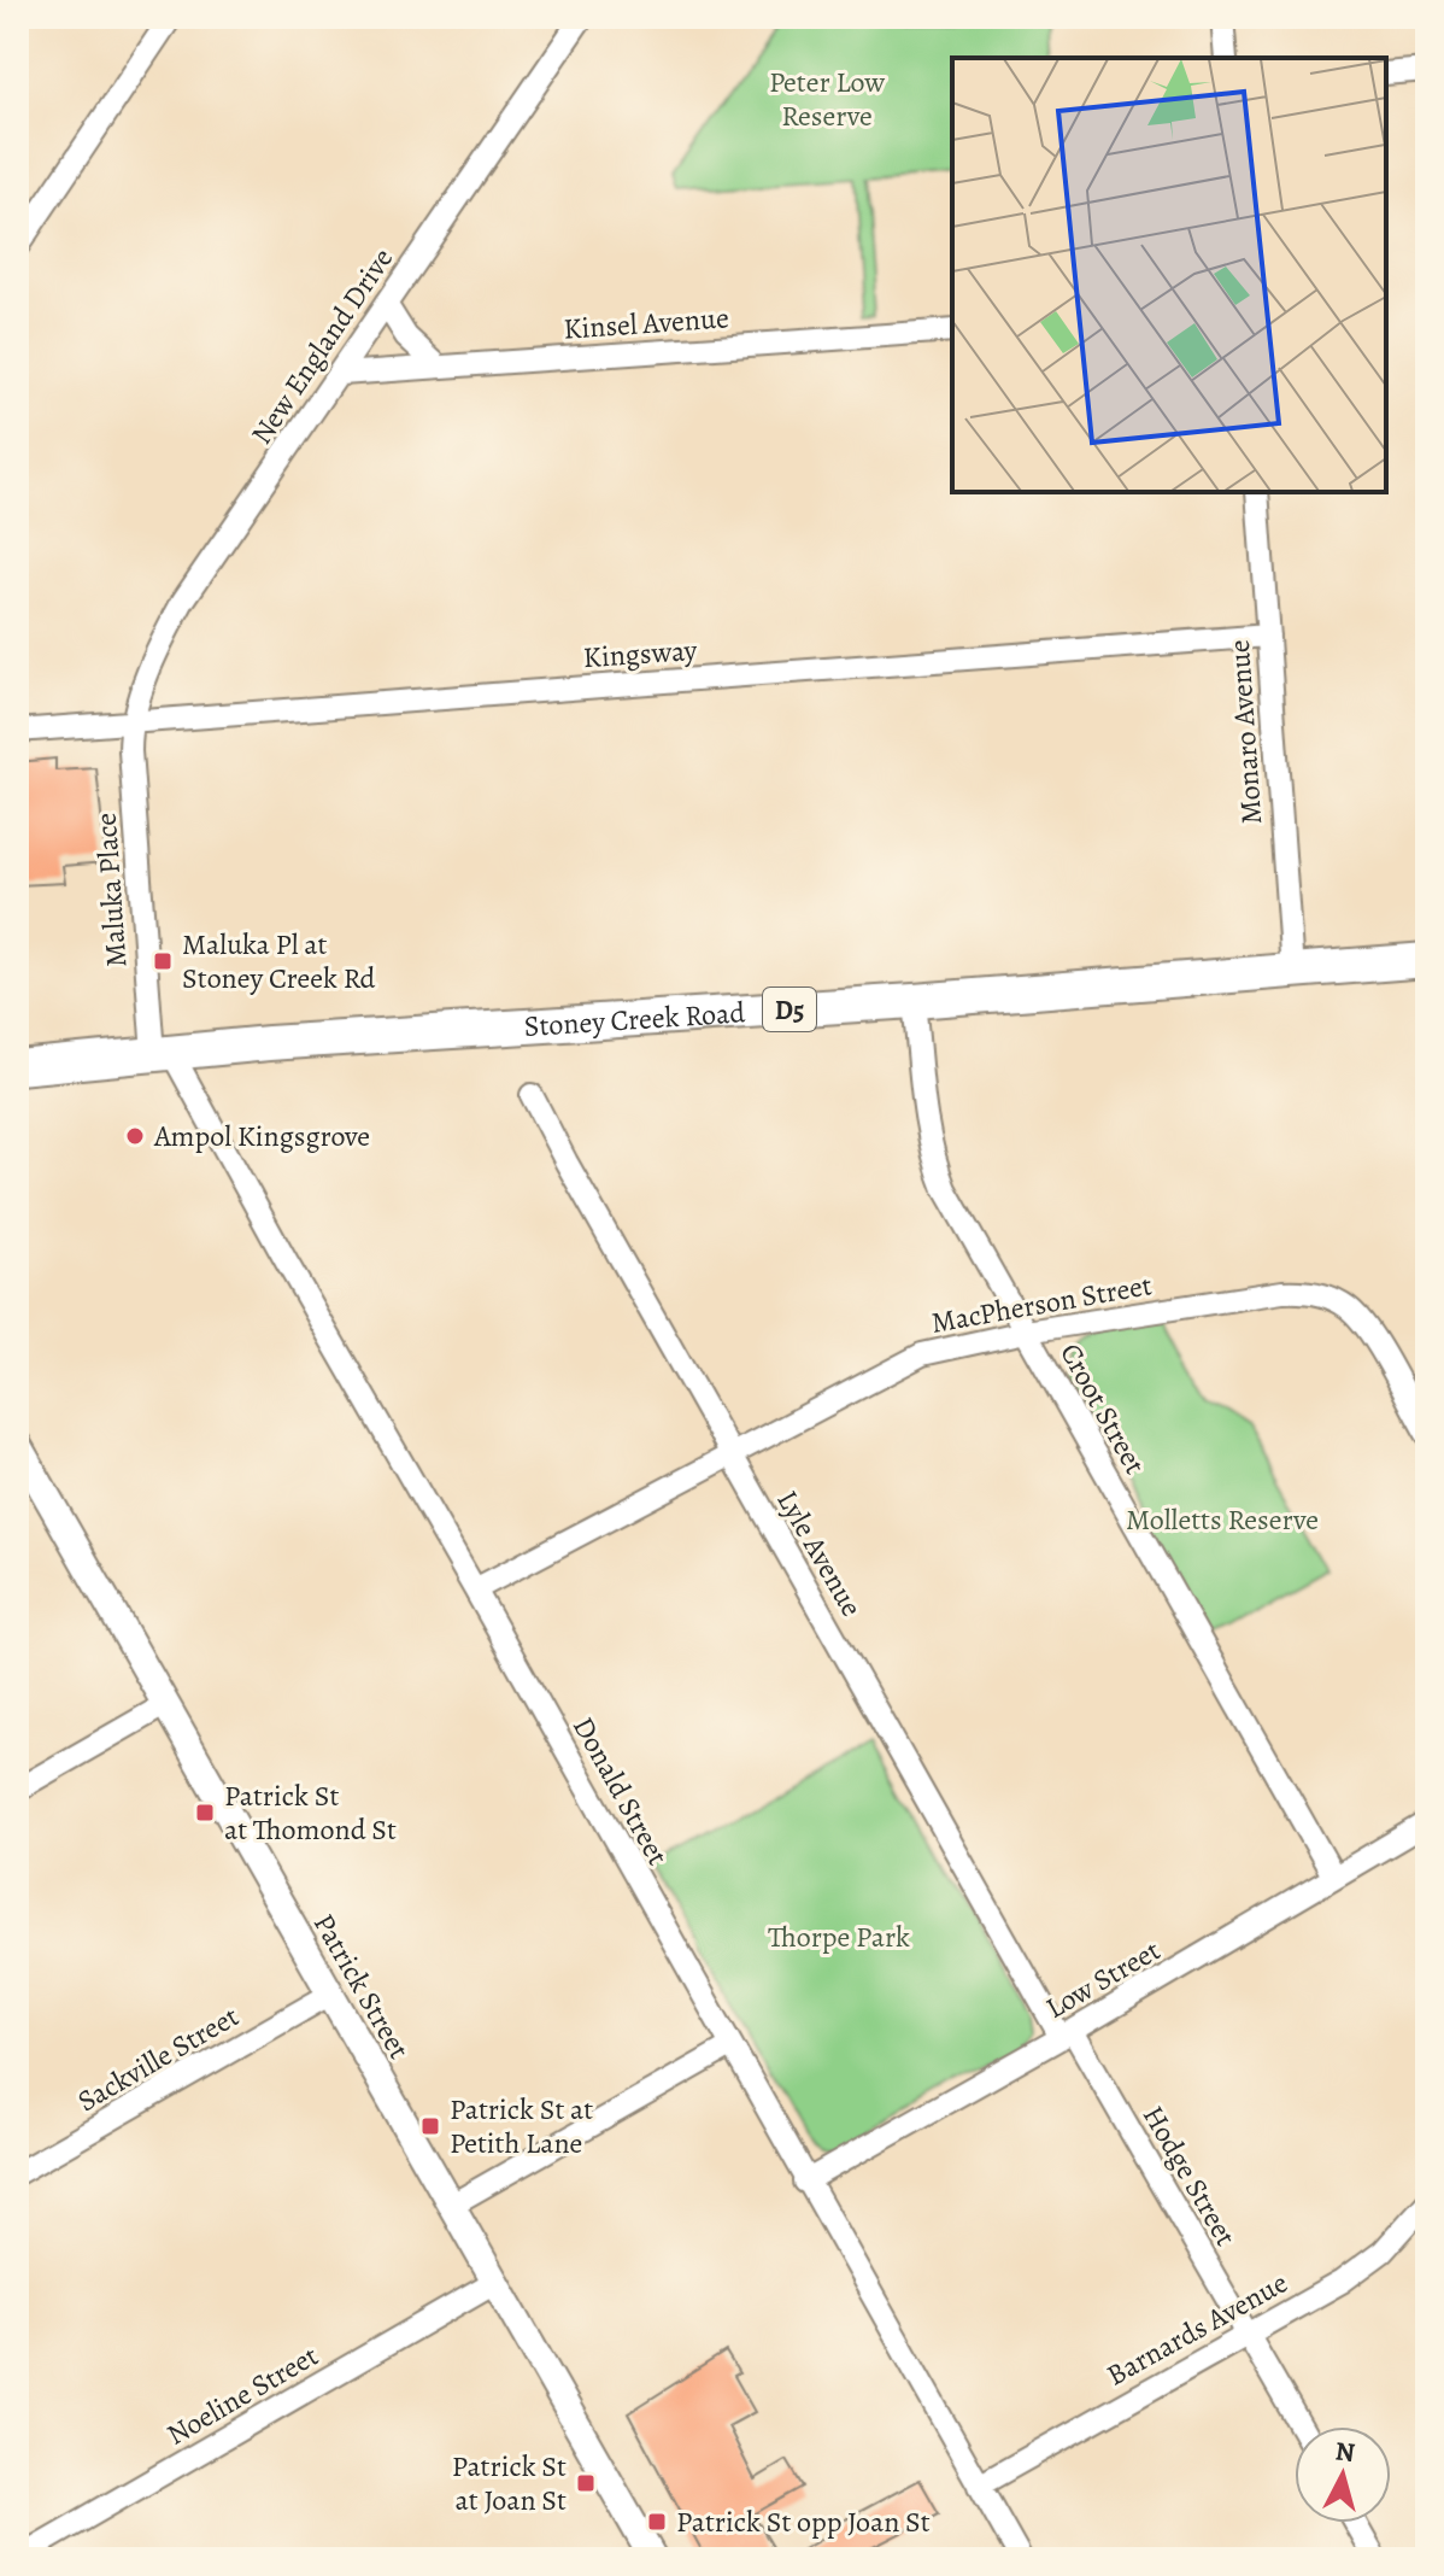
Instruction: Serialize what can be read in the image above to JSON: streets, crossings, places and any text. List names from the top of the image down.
{
  "streets": {
    "main road": ["D5", "Stoney Creek Road"],
    "street": [
      "Kinsel Avenue",
      "New England Drive",
      "Kingsway",
      "Monaro Avenue",
      "Maluka Place",
      "MacPherson Street",
      "Croot Street",
      "Lyle Avenue",
      "Donald Street",
      "Low Street",
      "Patrick Street",
      "Sackville Street",
      "Hodge Street",
      "Barnards Avenue",
      "Noeline Street"
    ]
  },
  "crossings": [
    ["Kinsel Avenue", "New England Drive"],
    ["New England Drive", "Kingsway"],
    ["New England Drive", "Maluka Place"],
    ["Kingsway", "Monaro Avenue"],
    ["Kingsway", "Maluka Place"],
    ["Monaro Avenue", "Stoney Creek Road"],
    ["Maluka Place", "Stoney Creek Road"],
    ["Maluka Place", "Donald Street"],
    ["Stoney Creek Road", "Croot Street"],
    ["Stoney Creek Road", "Donald Street"],
    ["MacPherson Street", "Croot Street"],
    ["MacPherson Street", "Lyle Avenue"],
    ["MacPherson Street", "Donald Street"],
    ["Croot Street", "Low Street"],
    ["Lyle Avenue", "Low Street"],
    ["Lyle Avenue", "Hodge Street"],
    ["Donald Street", "Low Street"],
    ["Donald Street", "Barnards Avenue"],
    ["Low Street", "Hodge Street"],
    ["Patrick Street", "Sackville Street"],
    ["Patrick Street", "Noeline Street"],
    ["Hodge Street", "Barnards Avenue"]
  ],
  "parks": ["Peter Low Reserve", "Molletts Reserve", "Thorpe Park"],
  "places": {
    "transit": [
      "Maluka Pl at Stoney Creek Rd",
      "Patrick St at Thomond St",
      "Patrick St at Petith Lane",
      "Patrick St at Joan St",
      "Patrick St opp Joan St"
    ],
    "other": ["Ampol Kingsgrove"]
  },
  "north": "top"
}
